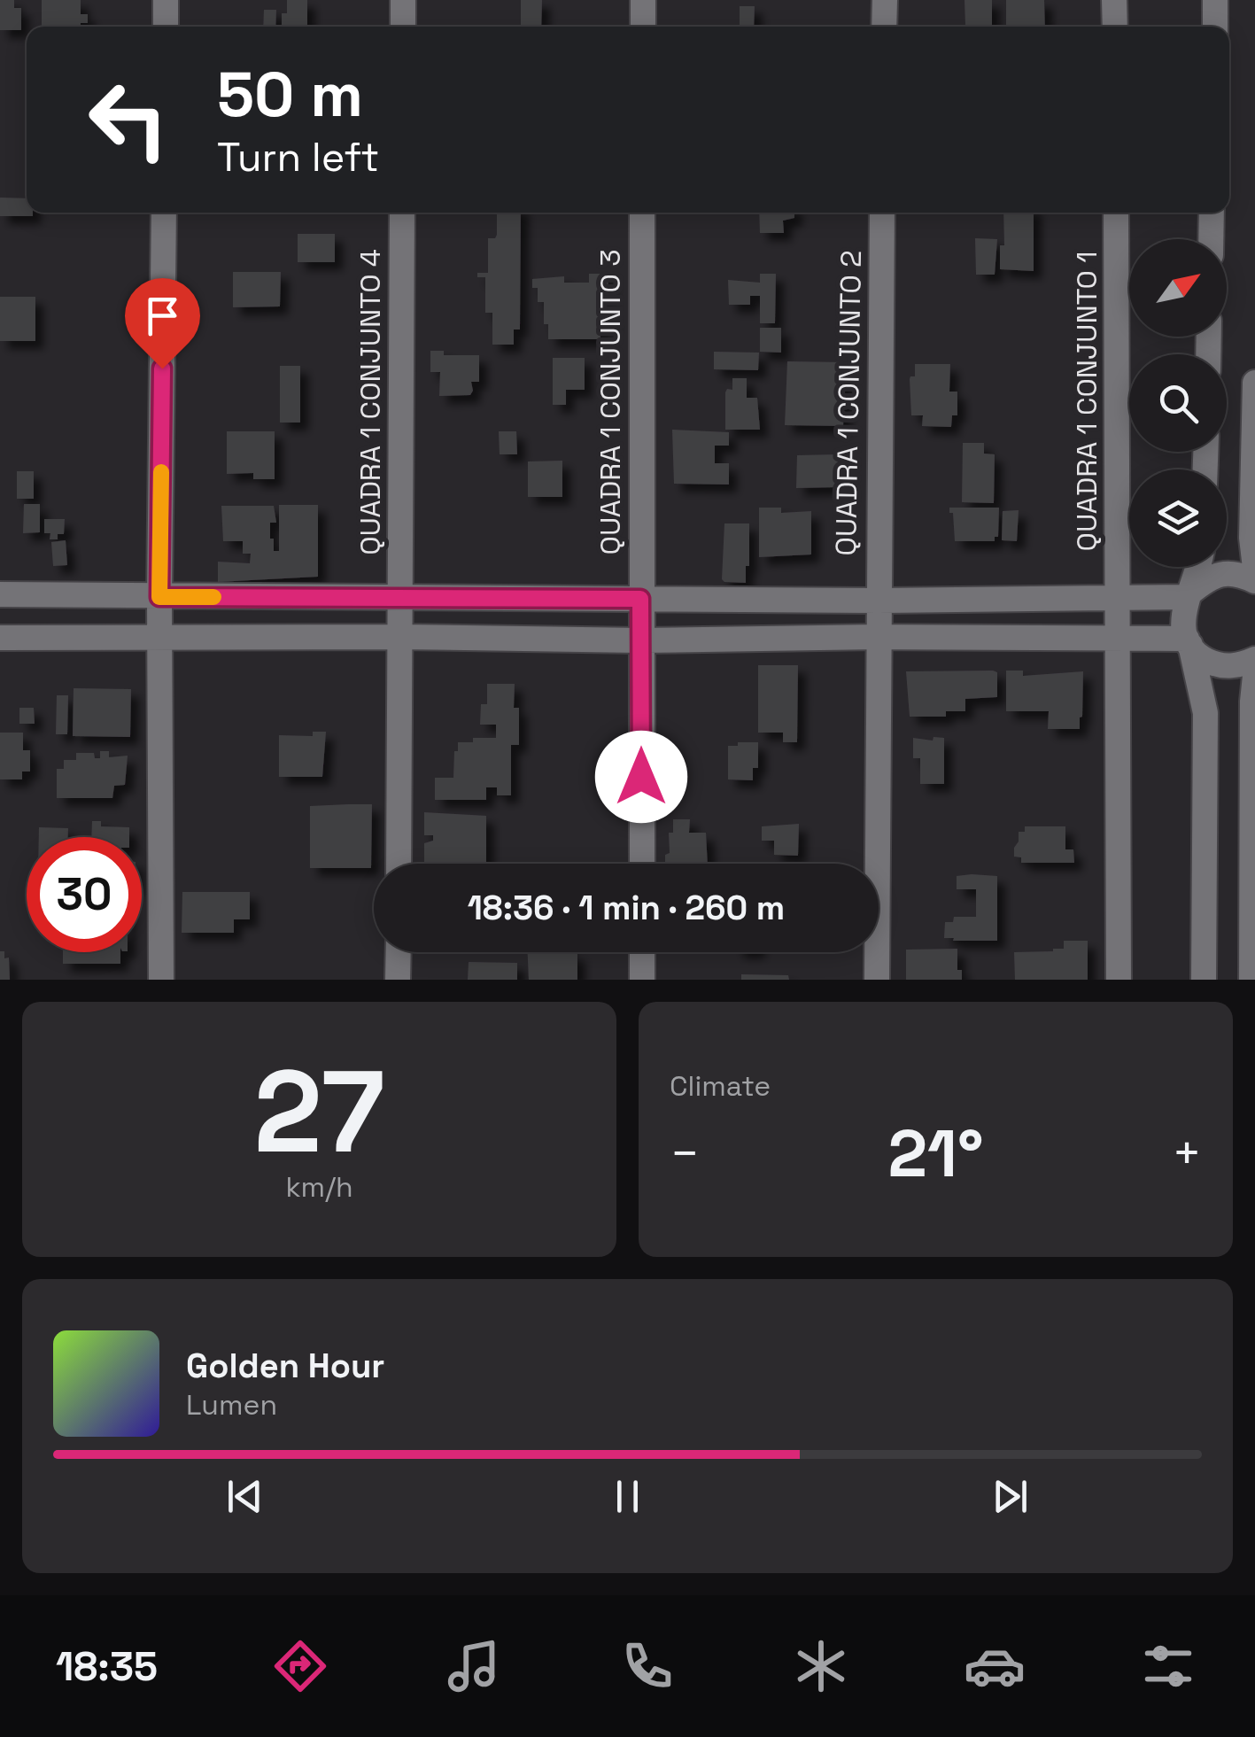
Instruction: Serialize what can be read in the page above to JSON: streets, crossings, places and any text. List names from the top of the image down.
{
  "streets": {
    "street": [
      "QUADRA 1 CONJUNTO 1",
      "QUADRA 1 CONJUNTO 4",
      "QUADRA 1 CONJUNTO 3",
      "QUADRA 1 CONJUNTO 2"
    ]
  },
  "north": "top right",
  "page": {
    "turn": ["50 m", "Turn left"],
    "limit": "30",
    "trip": "18:36 · 1 min · 260 m",
    "tile": [
      ["27", "km/h"],
      "Climate"
    ],
    "heat": ["−", "21°", "+"],
    "song": ["Golden Hour", "Lumen"],
    "tabs": "18:35"
  }
}
